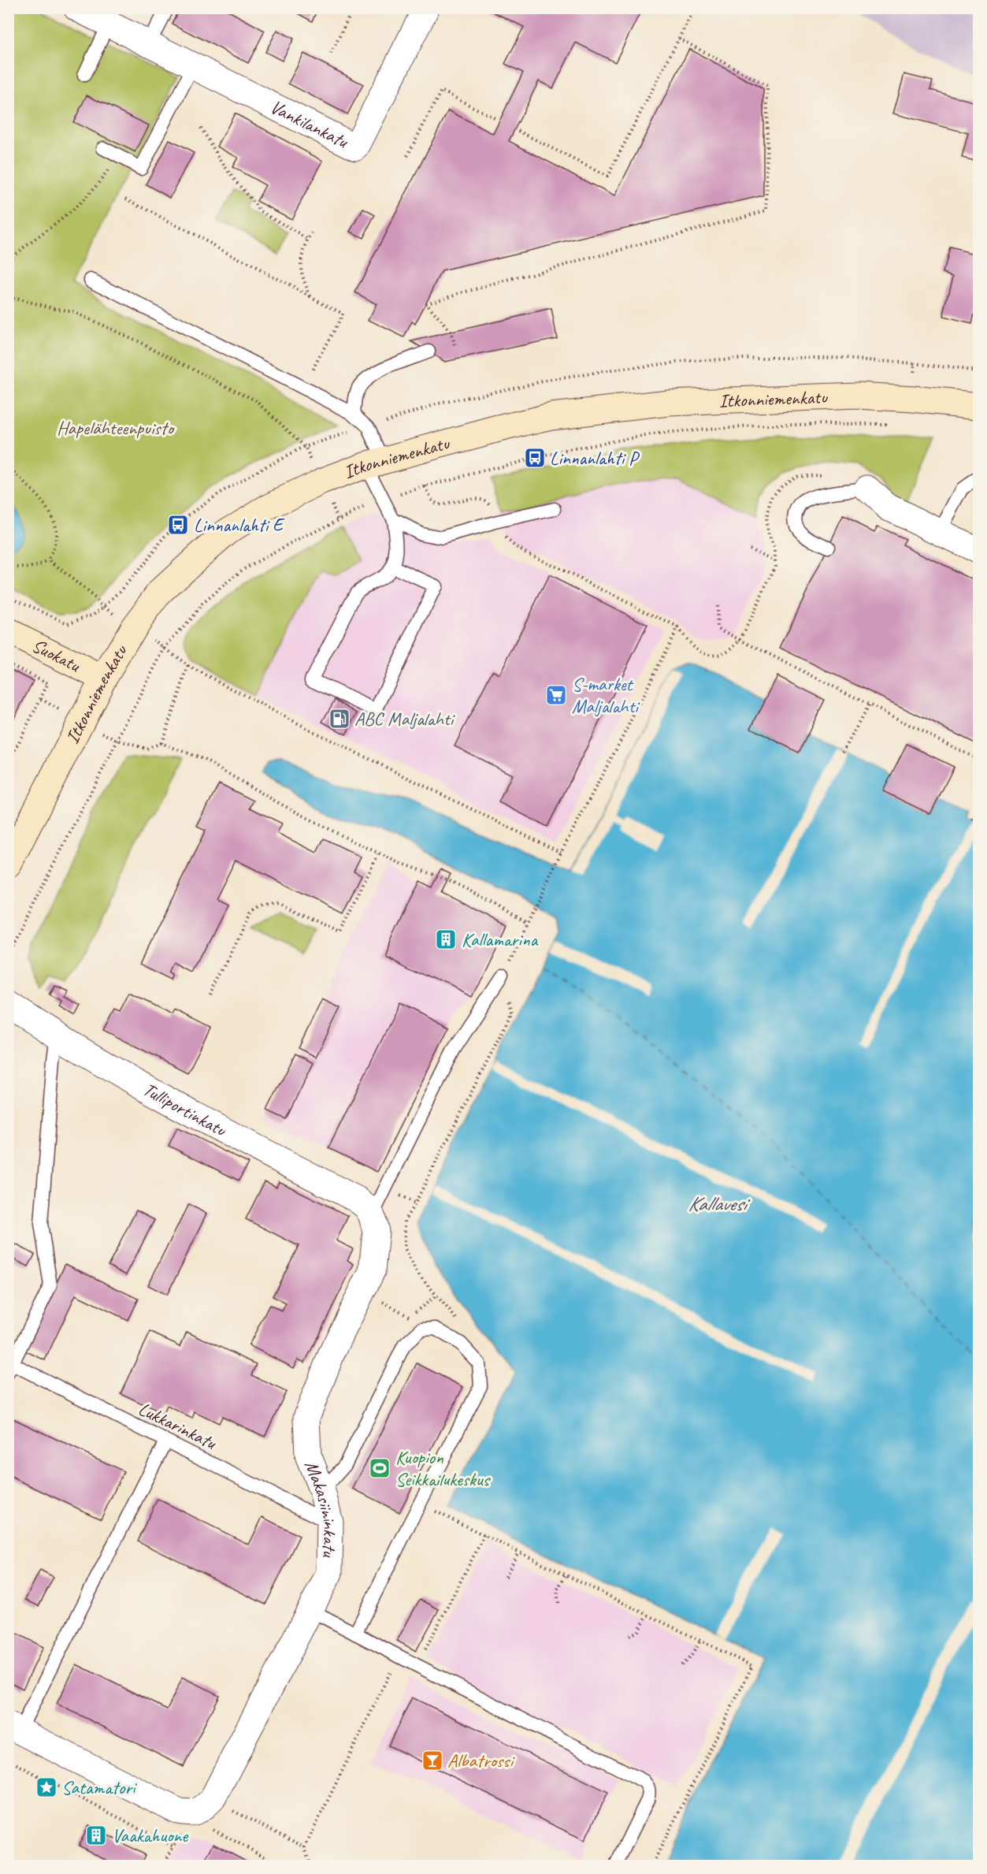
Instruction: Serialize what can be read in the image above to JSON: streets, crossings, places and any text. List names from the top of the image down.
{
  "streets": {
    "main road": ["Itkonniemenkatu", "Suokatu"],
    "street": ["Vankilankatu", "Tulliportinkatu", "Makasiininkatu"],
    "lane": ["Lukkarinkatu"]
  },
  "crossings": [
    ["Itkonniemenkatu", "Suokatu"],
    ["Tulliportinkatu", "Makasiininkatu"],
    ["Lukkarinkatu", "Makasiininkatu"]
  ],
  "water": ["Kallavesi"],
  "parks": ["Hapelähteenpuisto"],
  "places": {
    "bus stop": ["Linnanlahti P", "Linnanlahti E"],
    "supermarket": ["S-market Maljalahti"],
    "fuel station": ["ABC Maljalahti"],
    "building": ["Kallamarina", "Vaakahuone"],
    "sports": ["Kuopion Seikkailukeskus"],
    "bar": ["Albatrossi"],
    "place": ["Satamatori"]
  }
}
